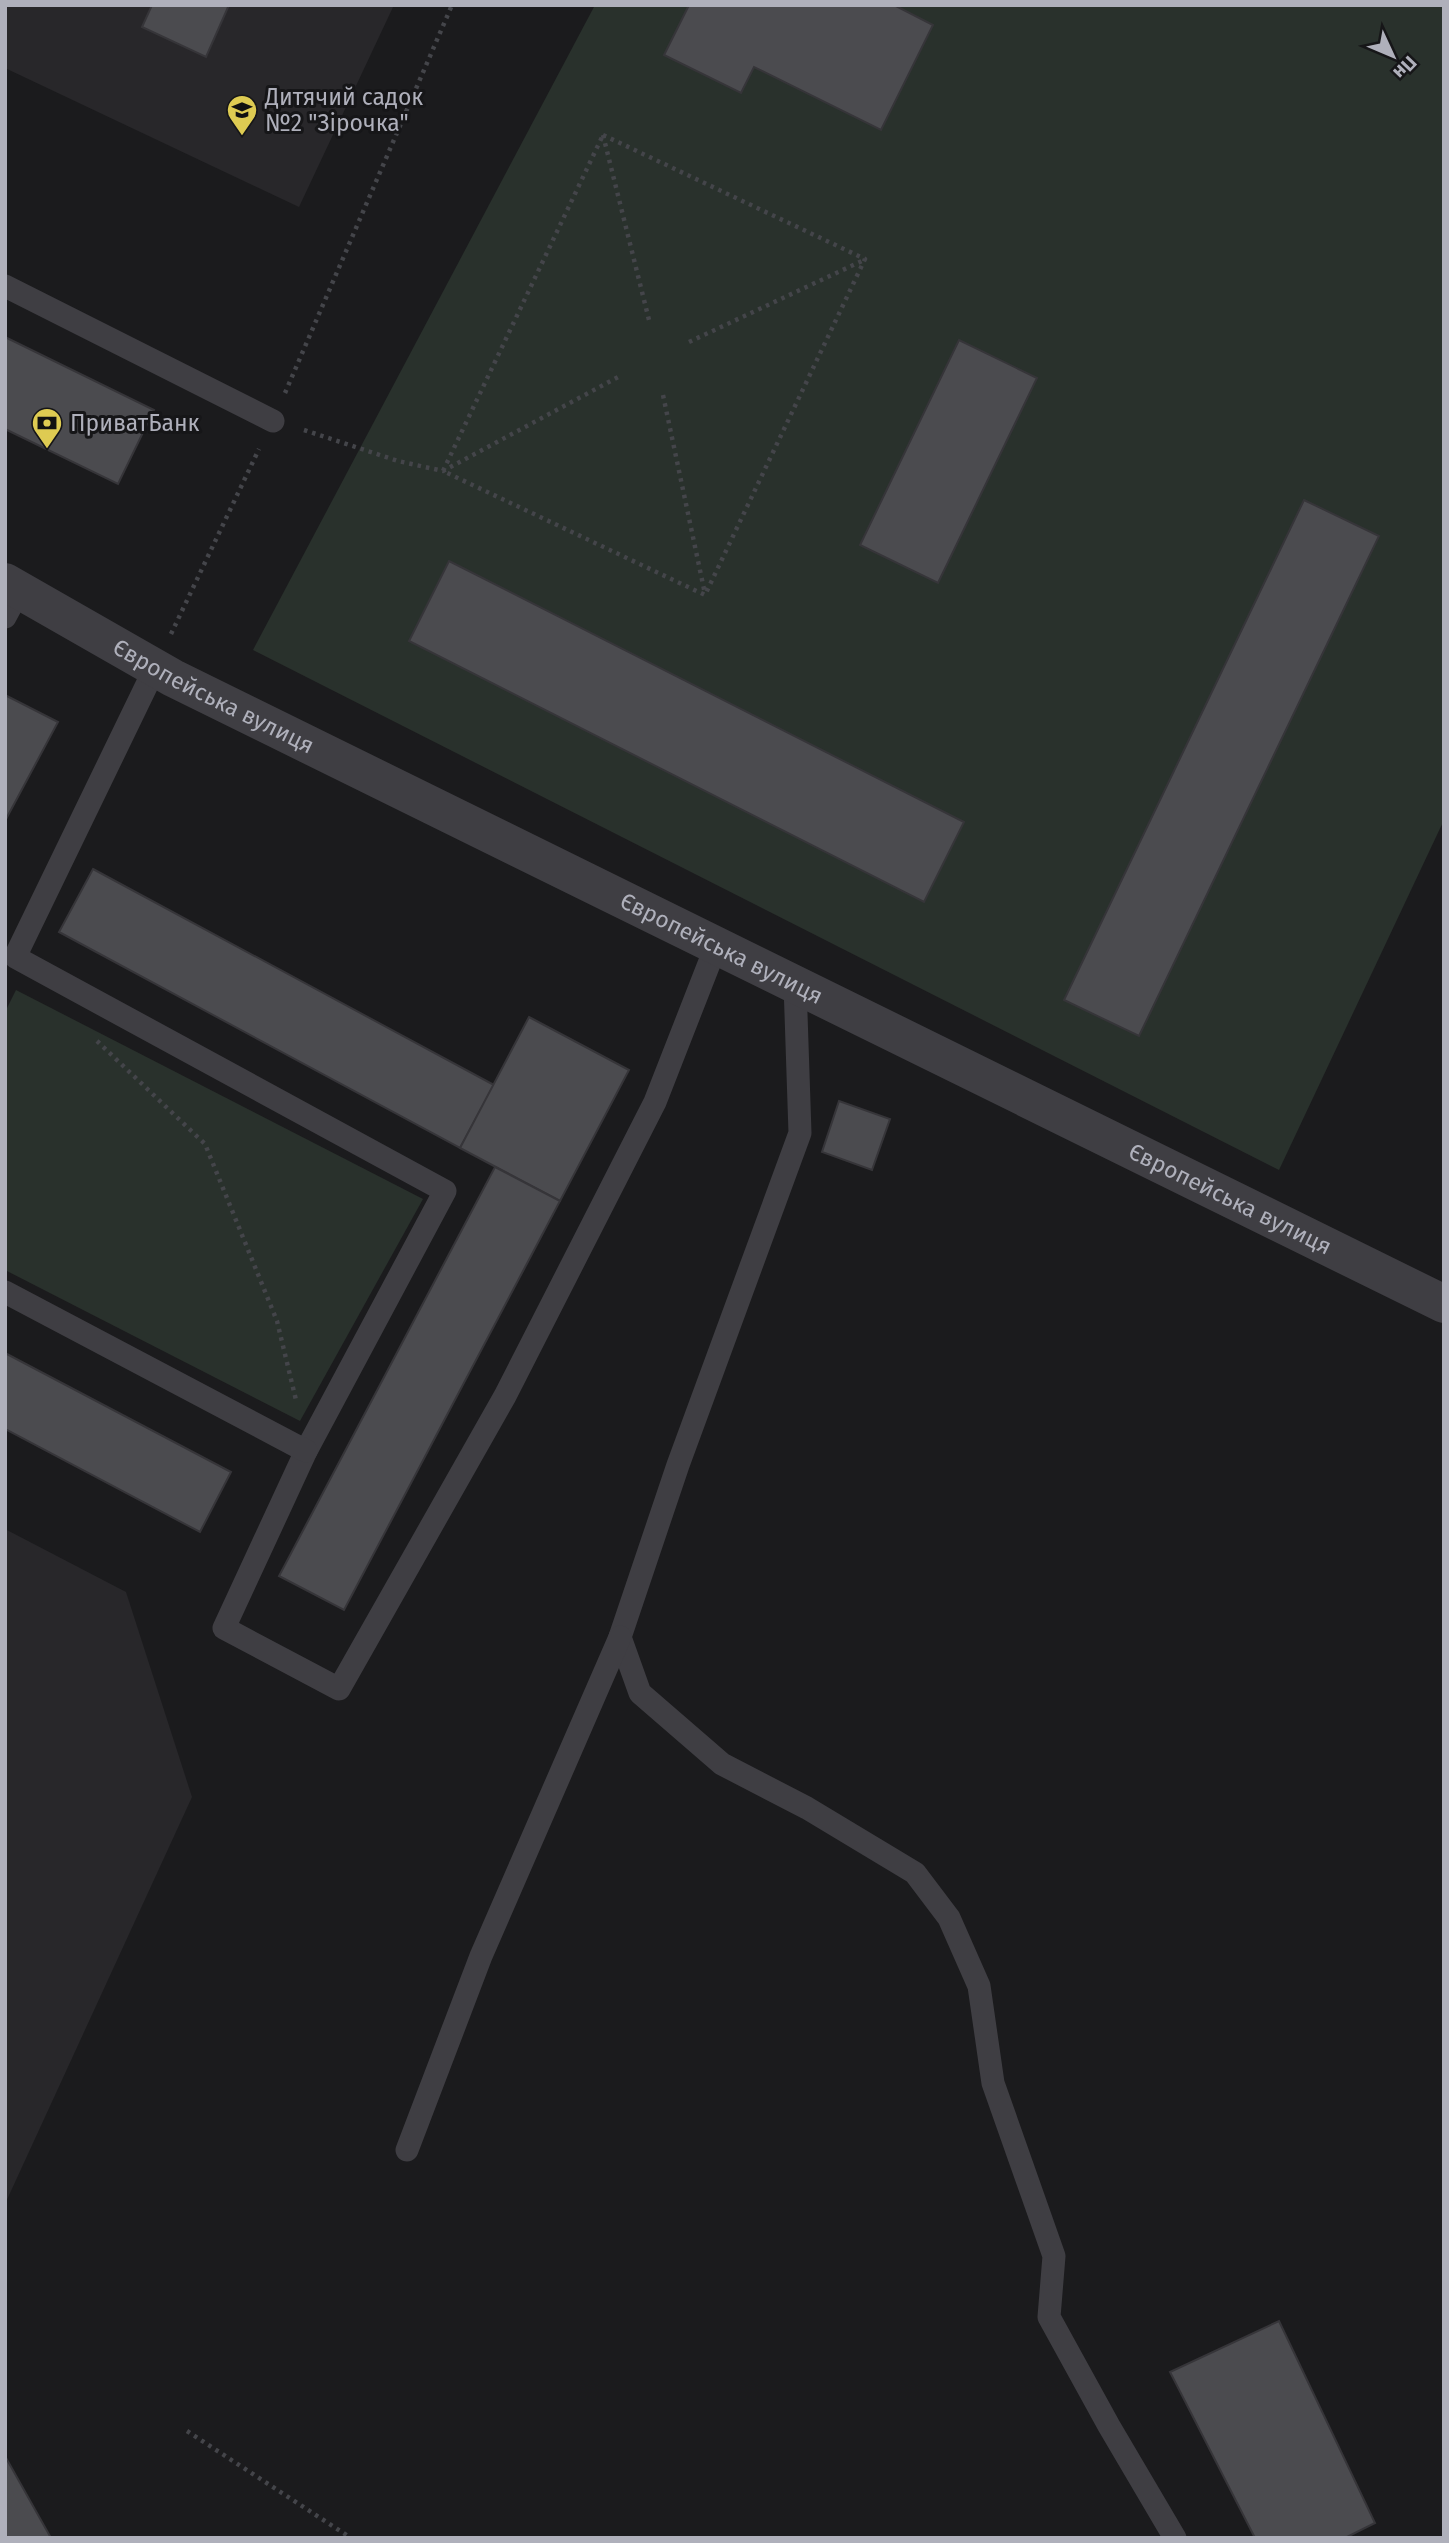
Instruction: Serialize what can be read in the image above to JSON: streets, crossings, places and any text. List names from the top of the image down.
{
  "streets": {
    "street": ["Європейська вулиця"]
  },
  "places": {
    "school or university": ["Дитячий садок №2 \"Зірочка\""],
    "bank": ["ПриватБанк"]
  },
  "north": "bottom right"
}
